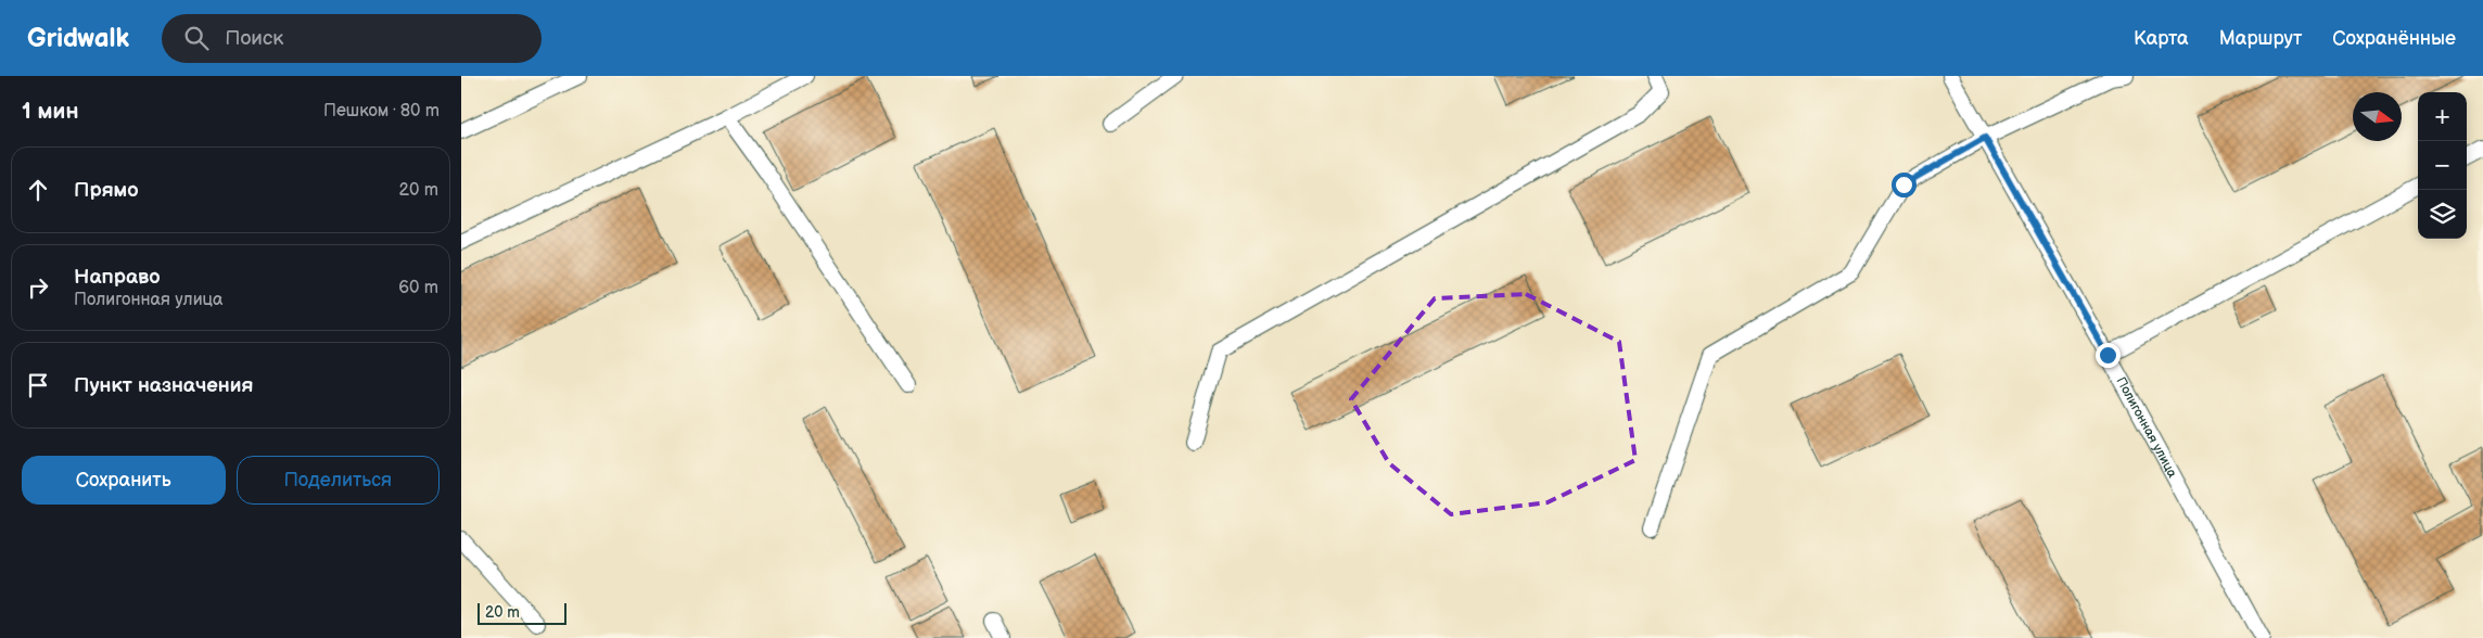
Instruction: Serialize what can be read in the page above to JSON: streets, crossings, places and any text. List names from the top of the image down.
{
  "streets": {
    "lane": ["Полигонная улица"]
  },
  "scale_bar": "20 m",
  "north": "right",
  "page": {
    "header": "Gridwalk",
    "search": "Поиск",
    "nav": ["Карта", "Маршрут", "Сохранённые"],
    "heading": ["1 мин", "Пешком · 80 m"],
    "map_buttons": ["+", "−"],
    "list": [
      ["Прямо", "20 m"],
      ["Направо", "Полигонная улица", "60 m"],
      "Пункт назначения"
    ],
    "buttons": ["Сохранить", "Поделиться"],
    "scale": "20 m"
  }
}
